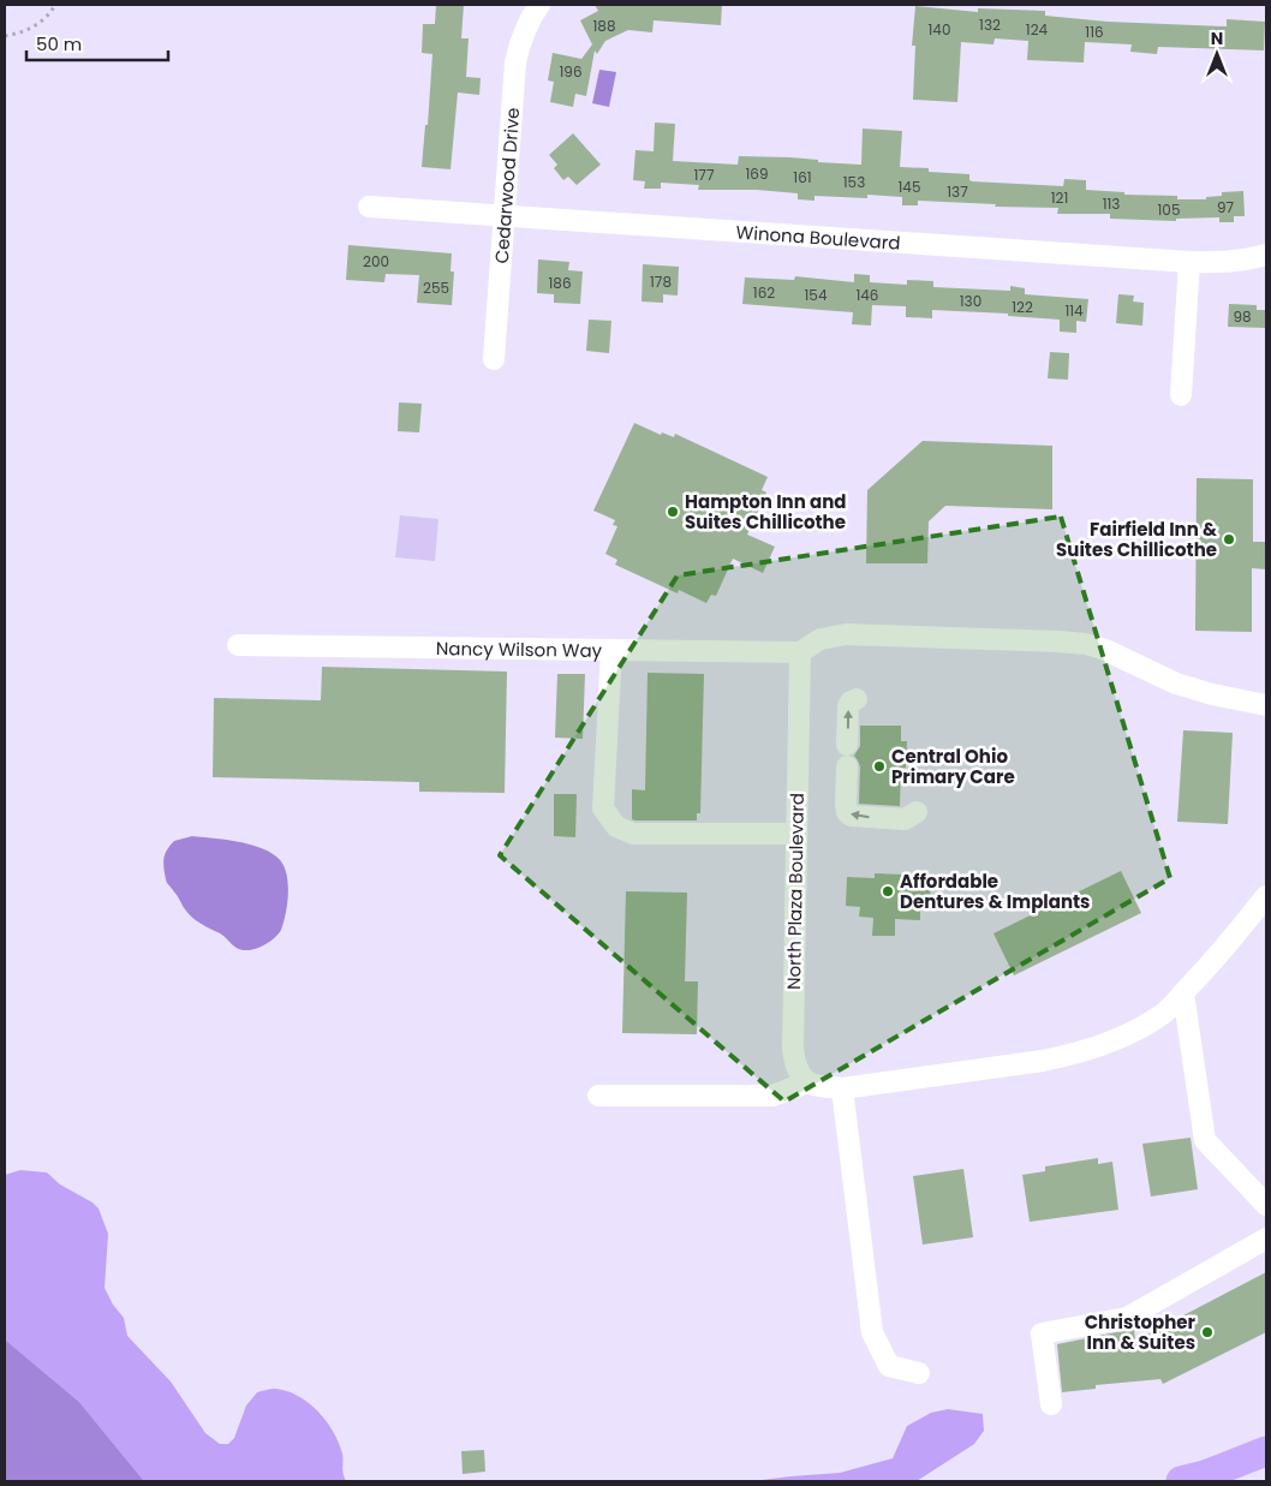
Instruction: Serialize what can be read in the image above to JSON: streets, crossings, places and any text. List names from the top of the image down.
{
  "streets": {
    "street": [
      "Cedarwood Drive",
      "Winona Boulevard",
      "Nancy Wilson Way",
      "North Plaza Boulevard"
    ]
  },
  "crossings": [
    ["Cedarwood Drive", "Winona Boulevard"],
    ["Nancy Wilson Way", "North Plaza Boulevard"]
  ],
  "places": [
    "Hampton Inn and Suites Chillicothe",
    "Fairfield Inn & Suites Chillicothe",
    "Central Ohio Primary Care",
    "Affordable Dentures & Implants",
    "Christopher Inn & Suites"
  ],
  "house_numbers": [
    "132",
    "188",
    "140",
    "124",
    "116",
    "196",
    "169",
    "177",
    "161",
    "153",
    "145",
    "137",
    "121",
    "113",
    "97",
    "105",
    "200",
    "178",
    "186",
    "255",
    "162",
    "154",
    "146",
    "130",
    "122",
    "114",
    "98"
  ],
  "scale_bar": "50 m",
  "north": "top"
}
